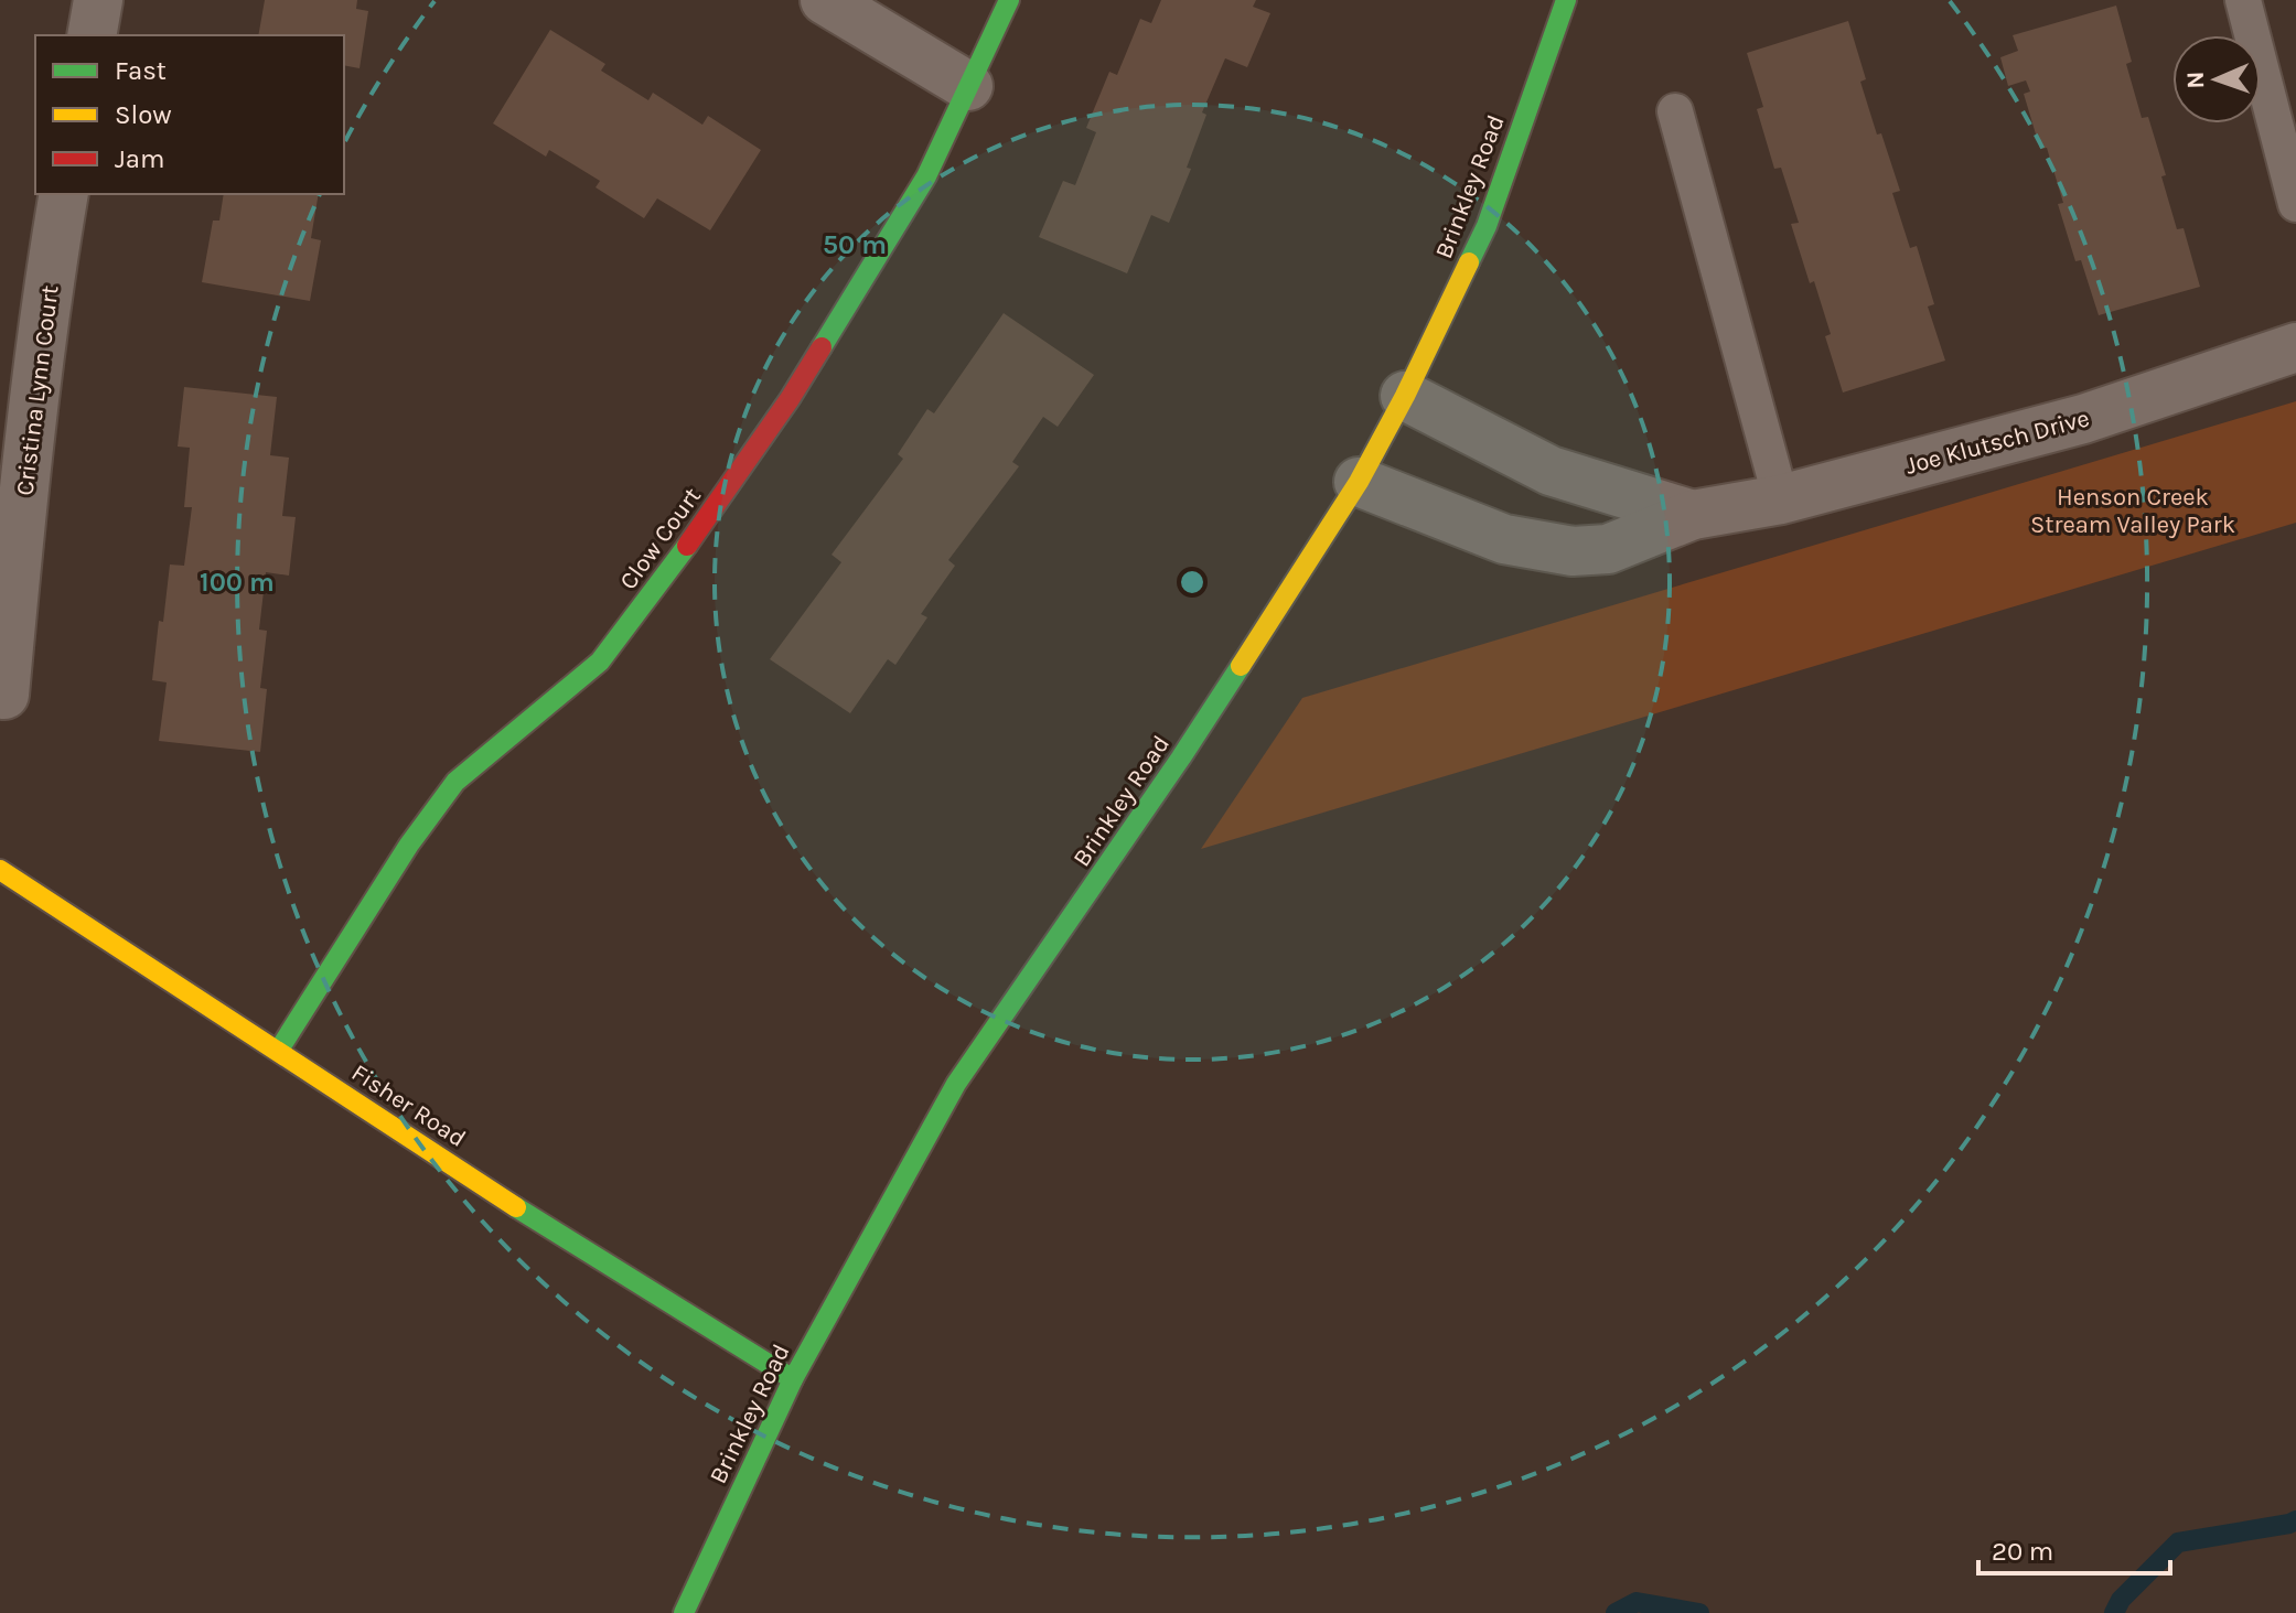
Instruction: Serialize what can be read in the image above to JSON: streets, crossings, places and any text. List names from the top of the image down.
{
  "streets": {
    "street": [
      "Brinkley Road",
      "Cristina Lynn Court",
      "Joe Klutsch Drive",
      "Clow Court",
      "Fisher Road"
    ]
  },
  "crossings": [
    ["Brinkley Road", "Joe Klutsch Drive"],
    ["Brinkley Road", "Fisher Road"],
    ["Clow Court", "Fisher Road"]
  ],
  "parks": ["Henson Creek Stream Valley Park"],
  "legend": ["Fast", "Slow", "Jam"],
  "scale_bar": "20 m",
  "north": "left",
  "rings": ["50 m", "100 m"]
}
